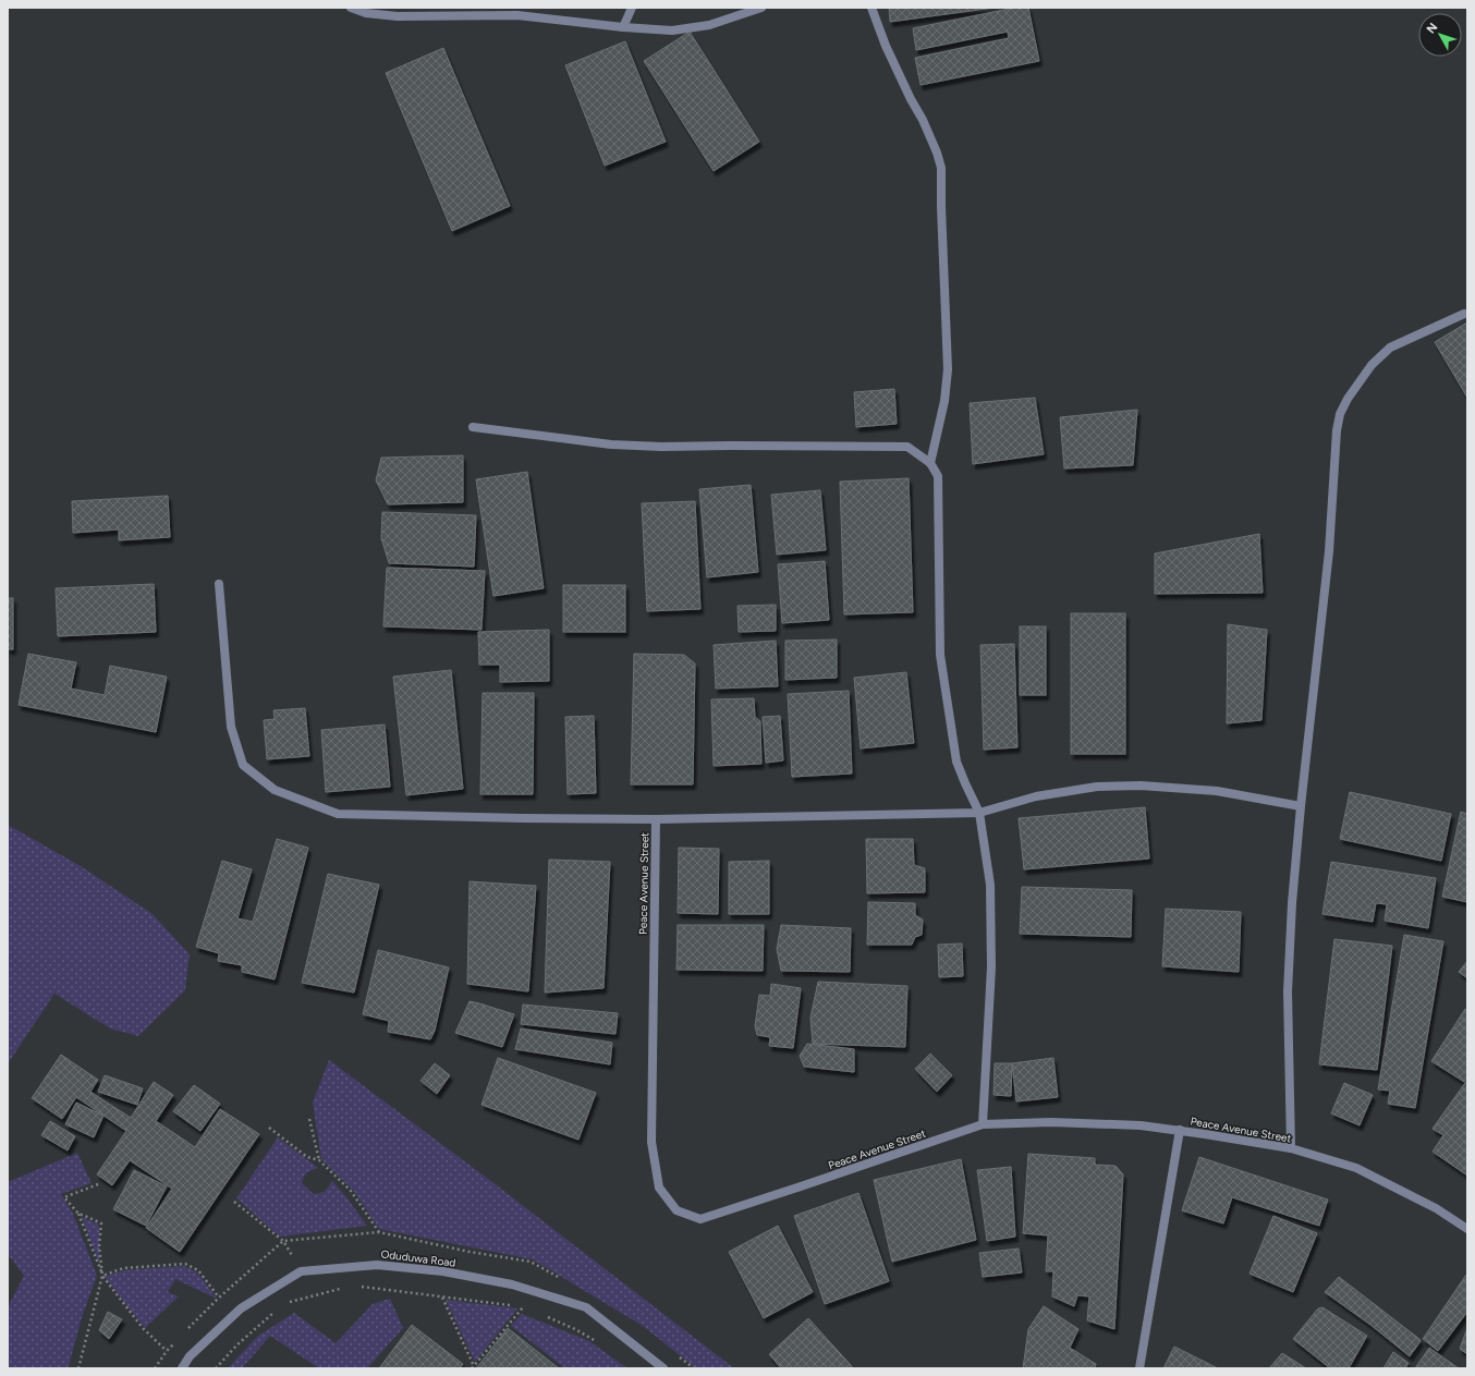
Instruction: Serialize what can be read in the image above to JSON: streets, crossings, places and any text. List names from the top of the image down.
{
  "streets": {
    "street": ["Peace Avenue Street", "Oduduwa Road"]
  },
  "north": "top left"
}
